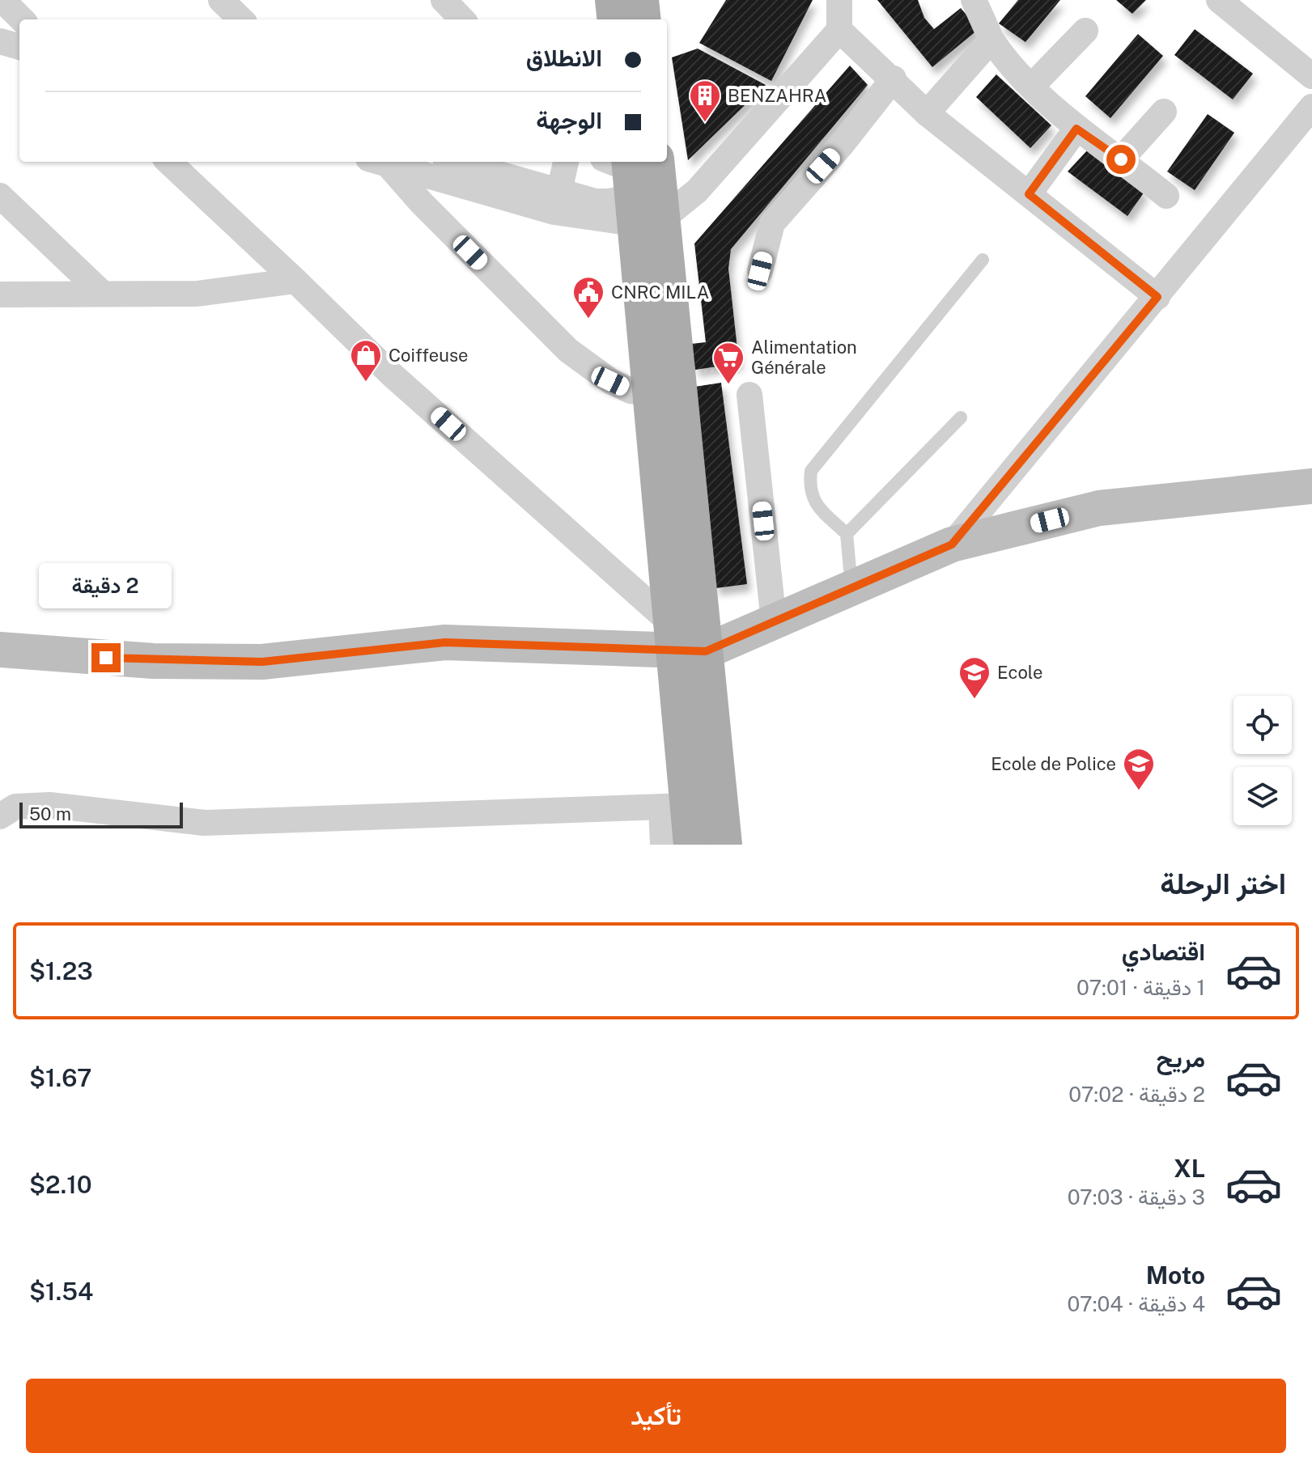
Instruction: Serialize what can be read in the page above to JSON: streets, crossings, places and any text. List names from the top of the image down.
{
  "places": {
    "building": ["BENZAHRA"],
    "public building": ["CNRC MILA"],
    "shop": ["Coiffeuse"],
    "supermarket": ["Alimentation Générale"],
    "school or university": ["Ecole", "Ecole de Police"]
  },
  "scale_bar": "50 m",
  "page": {
    "banner": ["الانطلاق", "الوجهة"],
    "bubble": "2 دقيقة",
    "scale": "50 m",
    "heading": "اختر الرحلة",
    "list": [
      {
        "name": "اقتصادي",
        "note": "1 دقيقة · 07:01",
        "value": "$1.23"
      },
      {
        "name": "مريح",
        "note": "2 دقيقة · 07:02",
        "value": "$1.67"
      },
      {
        "name": "XL",
        "note": "3 دقيقة · 07:03",
        "value": "$2.10"
      },
      {
        "name": "Moto",
        "note": "4 دقيقة · 07:04",
        "value": "$1.54"
      }
    ],
    "buttons": "تأكيد"
  }
}
